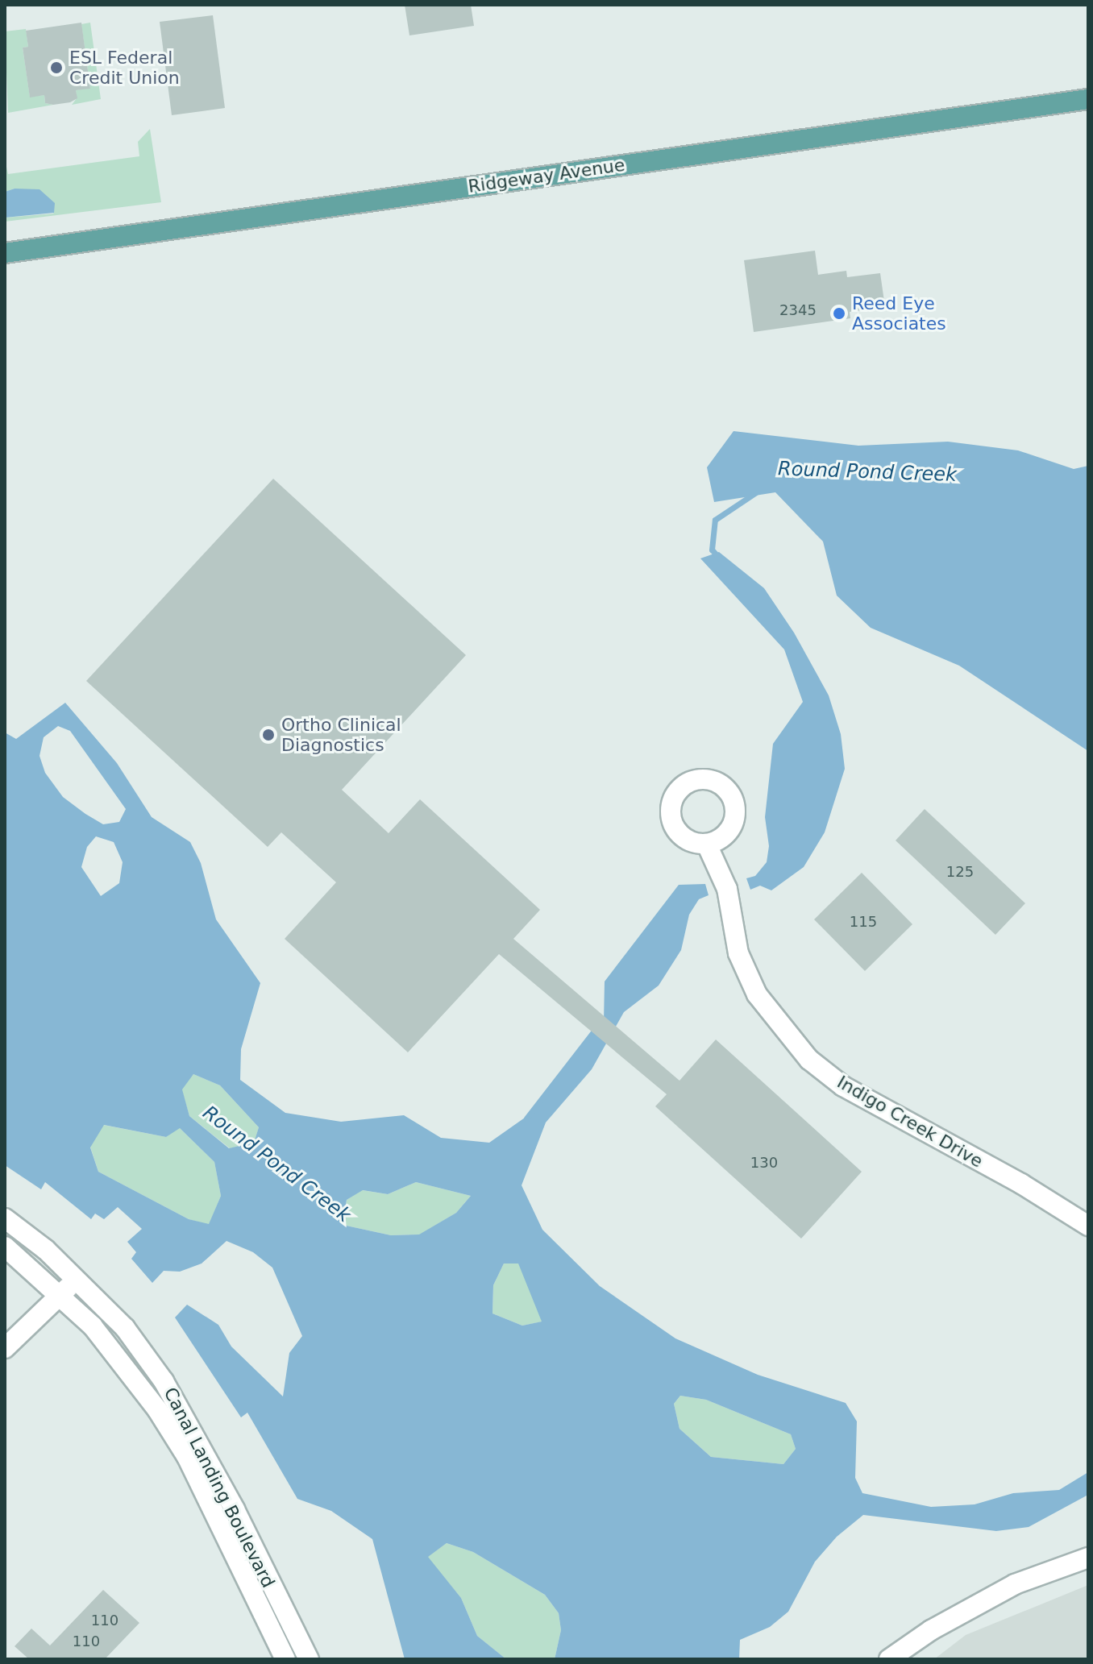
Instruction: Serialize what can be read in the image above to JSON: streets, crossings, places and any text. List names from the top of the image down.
{
  "streets": {
    "main road": ["Ridgeway Avenue"],
    "street": ["Indigo Creek Drive", "Canal Landing Boulevard"]
  },
  "water": ["Round Pond Creek"],
  "places": ["ESL Federal Credit Union", "Reed Eye Associates", "Ortho Clinical Diagnostics"],
  "house_numbers": [
    "2345",
    "125",
    "115",
    "130",
    "110",
    "110"
  ]
}
